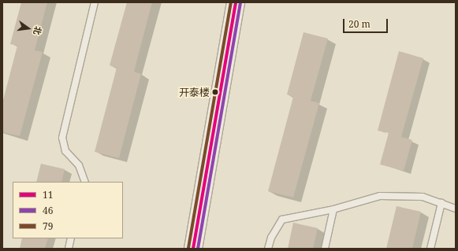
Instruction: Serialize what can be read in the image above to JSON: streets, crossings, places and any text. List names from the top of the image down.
{
  "places": ["开泰楼"],
  "lines": ["transit line 11", "transit line 79", "transit line 46"],
  "legend": ["11", "46", "79"],
  "scale_bar": "20 m",
  "north": "right"
}
